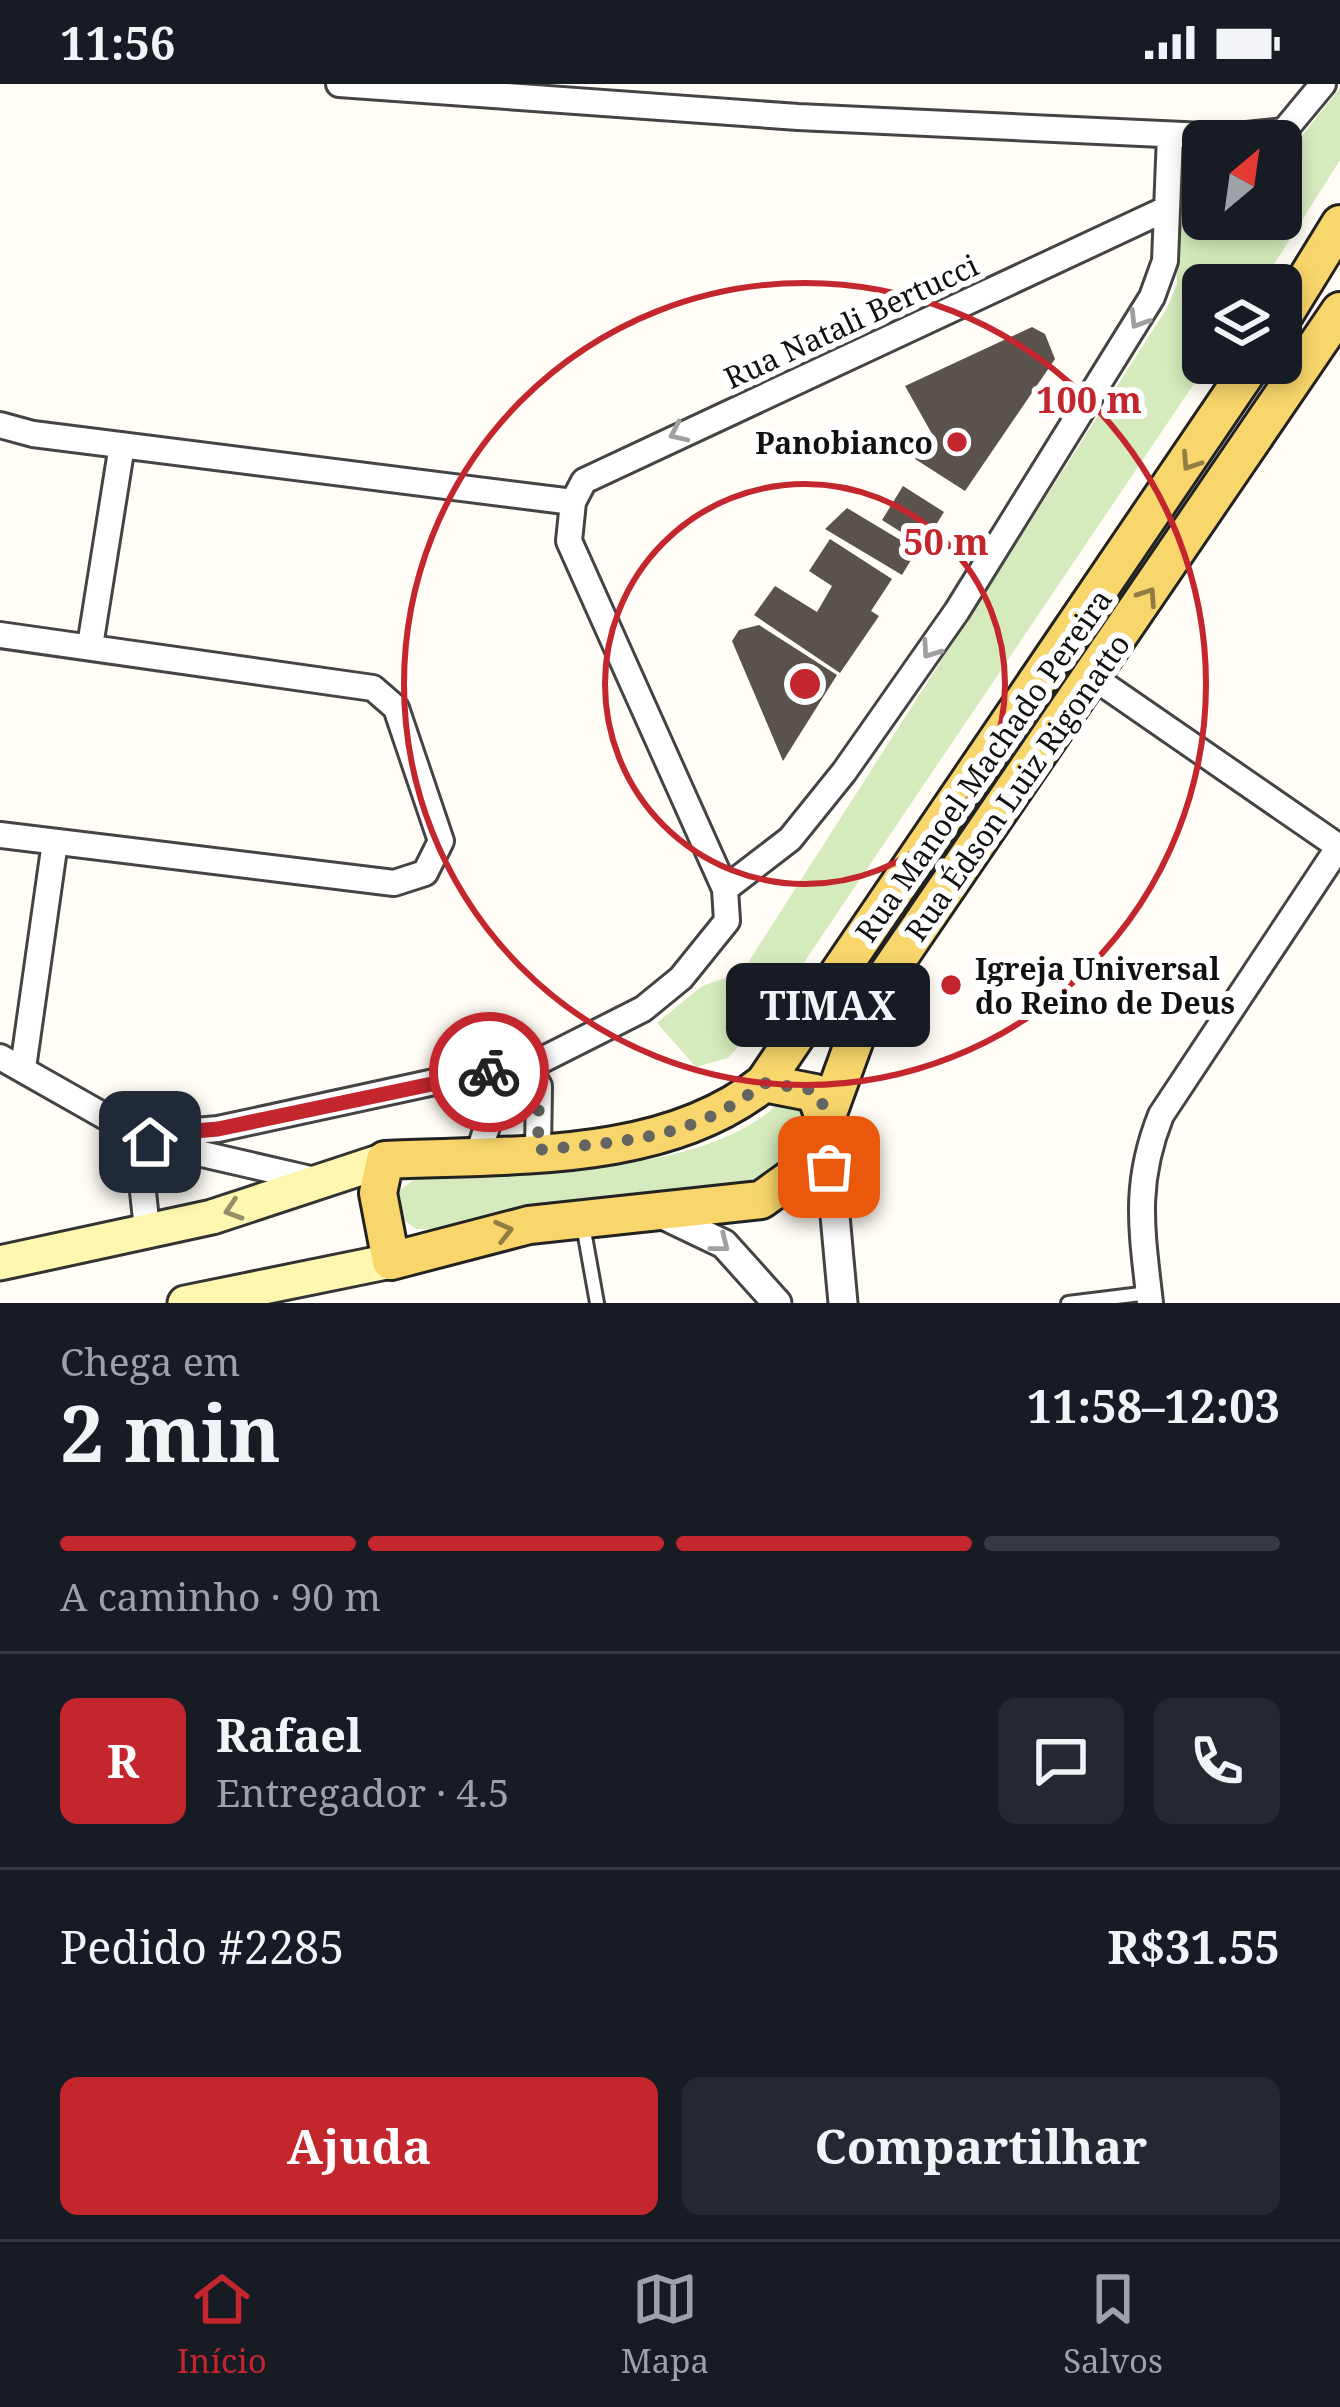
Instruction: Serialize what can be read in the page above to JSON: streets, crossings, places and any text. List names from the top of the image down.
{
  "streets": {
    "main road": ["Rua Manoel Machado Pereira", "Rua Édson Luiz Rigonatto"],
    "street": ["Rua Natali Bertucci"]
  },
  "one_way": ["Rua Natali Bertucci", "Rua Manoel Machado Pereira", "Rua Édson Luiz Rigonatto"],
  "places": ["Panobianco", "Igreja Universal do Reino de Deus", "TIMAX"],
  "north": "top right",
  "page": {
    "status": "11:56",
    "bubble": "TIMAX",
    "heading": ["2 min", "Chega em", "11:58–12:03"],
    "panel": [
      "Rafael",
      "Entregador · 4.5",
      "Pedido #2285",
      "R$31.55"
    ],
    "bar": "A caminho · 90 m",
    "round": "R",
    "buttons": ["Ajuda", "Compartilhar"],
    "tabs": ["Início", "Mapa", "Salvos"]
  },
  "rings": ["100 m", "50 m"]
}
